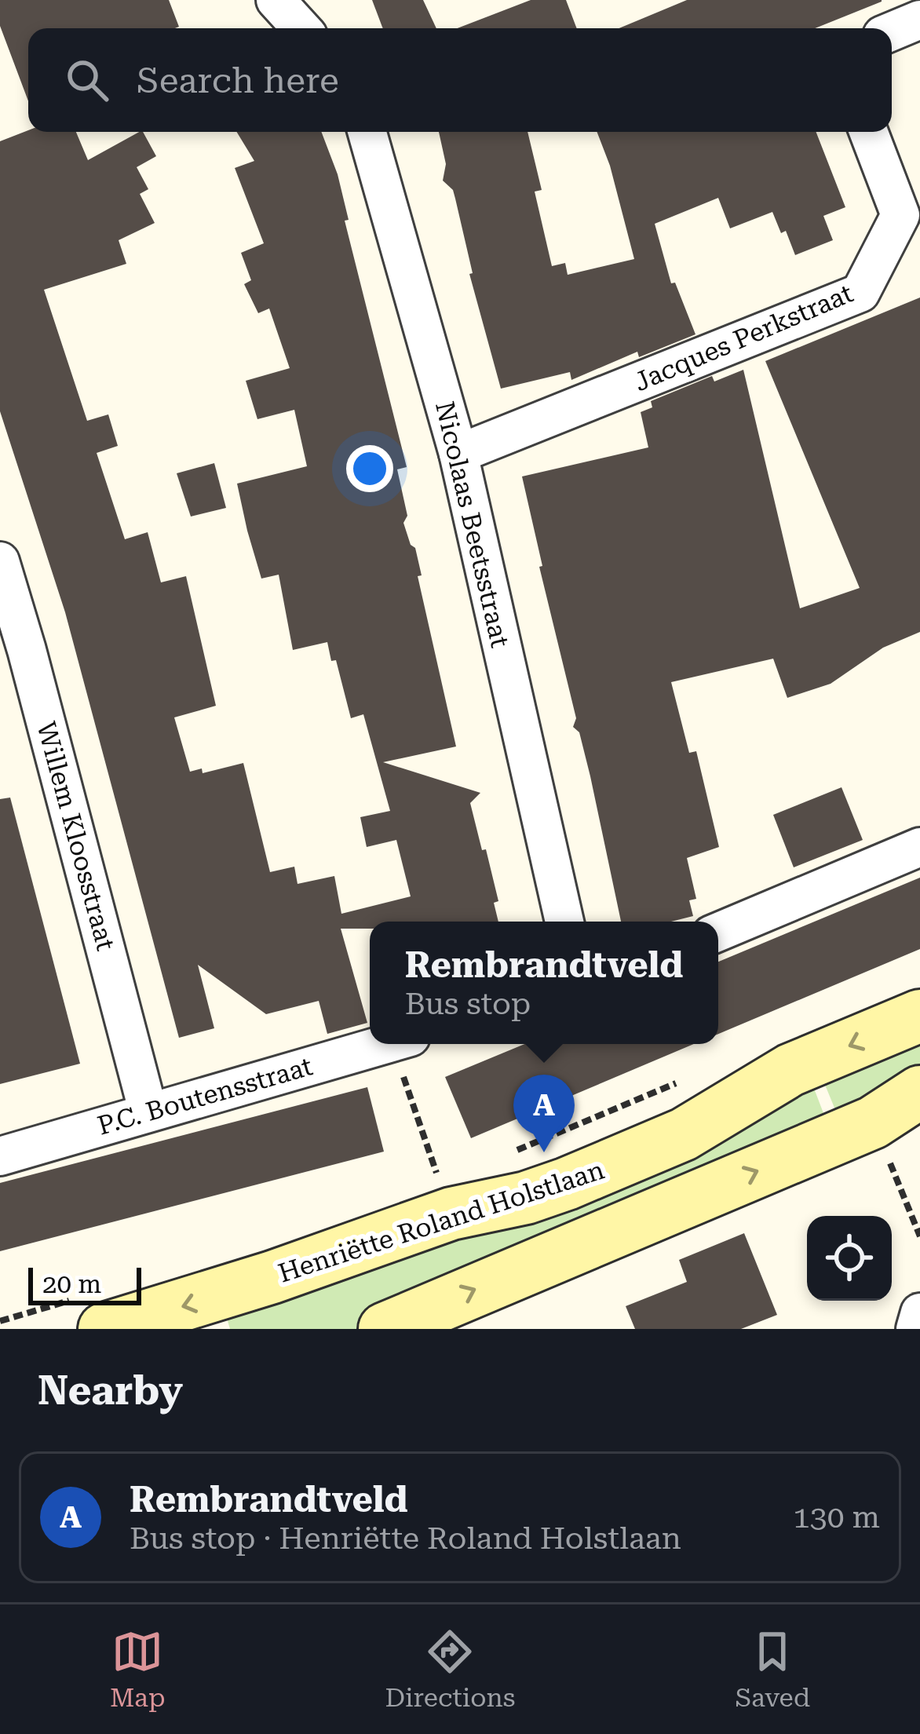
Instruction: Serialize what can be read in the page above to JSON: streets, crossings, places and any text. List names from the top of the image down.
{
  "streets": {
    "main road": ["Henriëtte Roland Holstlaan"],
    "street": [
      "Jacques Perkstraat",
      "Nicolaas Beetsstraat",
      "Willem Kloosstraat",
      "P.C. Boutensstraat"
    ]
  },
  "crossings": [
    ["Jacques Perkstraat", "Nicolaas Beetsstraat"],
    ["Willem Kloosstraat", "P.C. Boutensstraat"]
  ],
  "scale_bar": "20 m",
  "page": {
    "search": "Search here",
    "popup": ["Rembrandtveld", "Bus stop"],
    "pins": "A",
    "scale": "20 m",
    "heading": "Nearby",
    "list": [
      {
        "mark": "A",
        "name": "Rembrandtveld",
        "note": "Bus stop · Henriëtte Roland Holstlaan",
        "value": "130 m"
      }
    ],
    "nav": ["Map", "Directions", "Saved"]
  }
}
